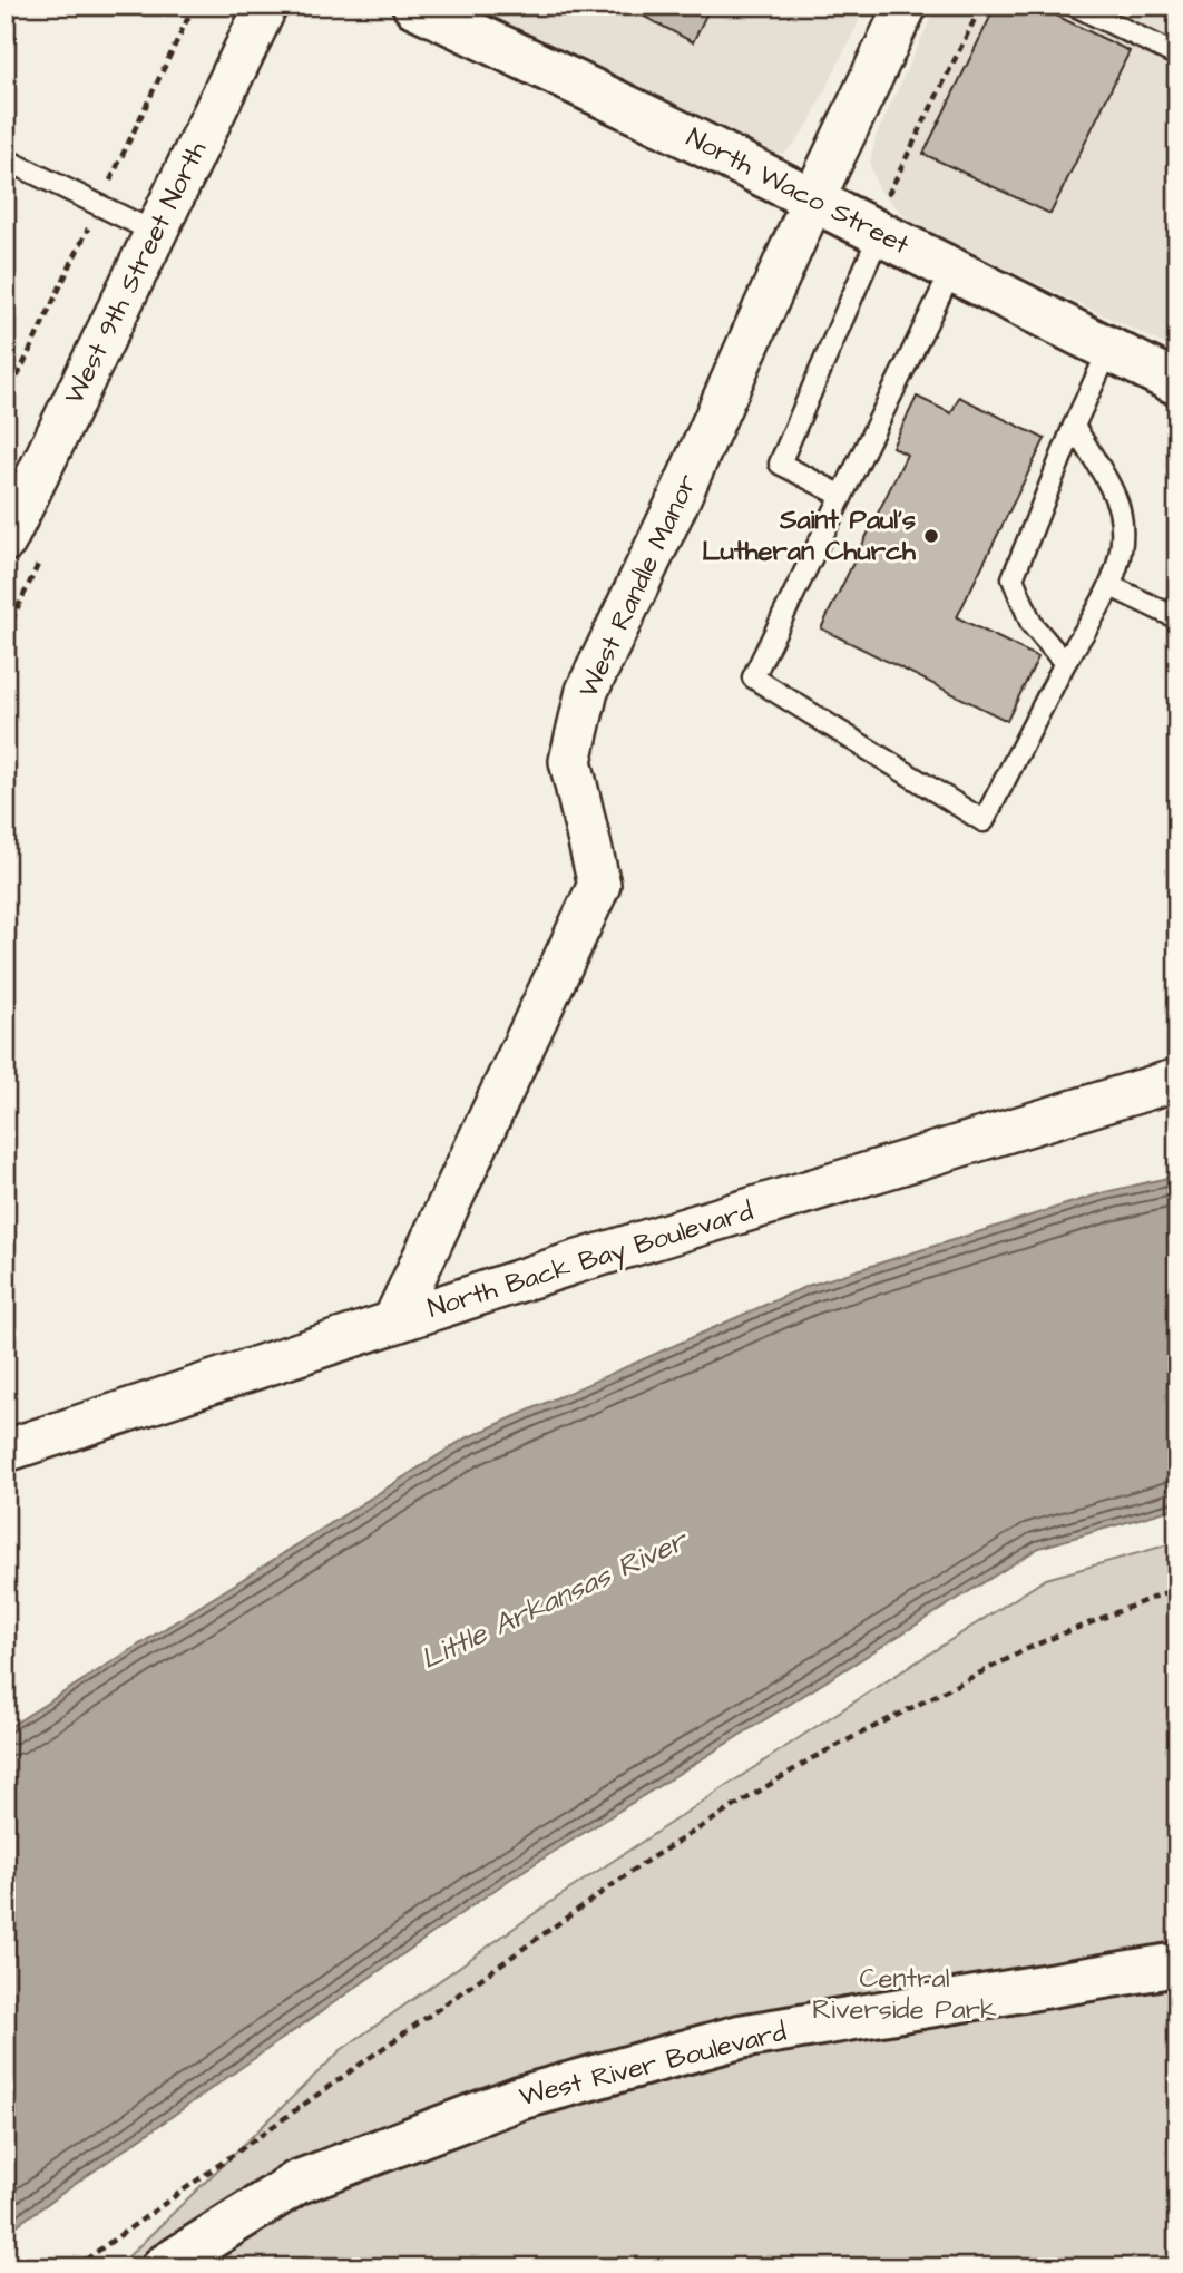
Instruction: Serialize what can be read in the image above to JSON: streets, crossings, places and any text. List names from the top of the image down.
{
  "streets": {
    "street": [
      "North Waco Street",
      "West 9th Street North",
      "West Randle Manor",
      "North Back Bay Boulevard",
      "West River Boulevard"
    ]
  },
  "crossings": [
    ["North Waco Street", "West Randle Manor"],
    ["West Randle Manor", "North Back Bay Boulevard"]
  ],
  "water": ["Little Arkansas River"],
  "parks": ["Central Riverside Park"],
  "places": ["Saint Paul's Lutheran Church"]
}
